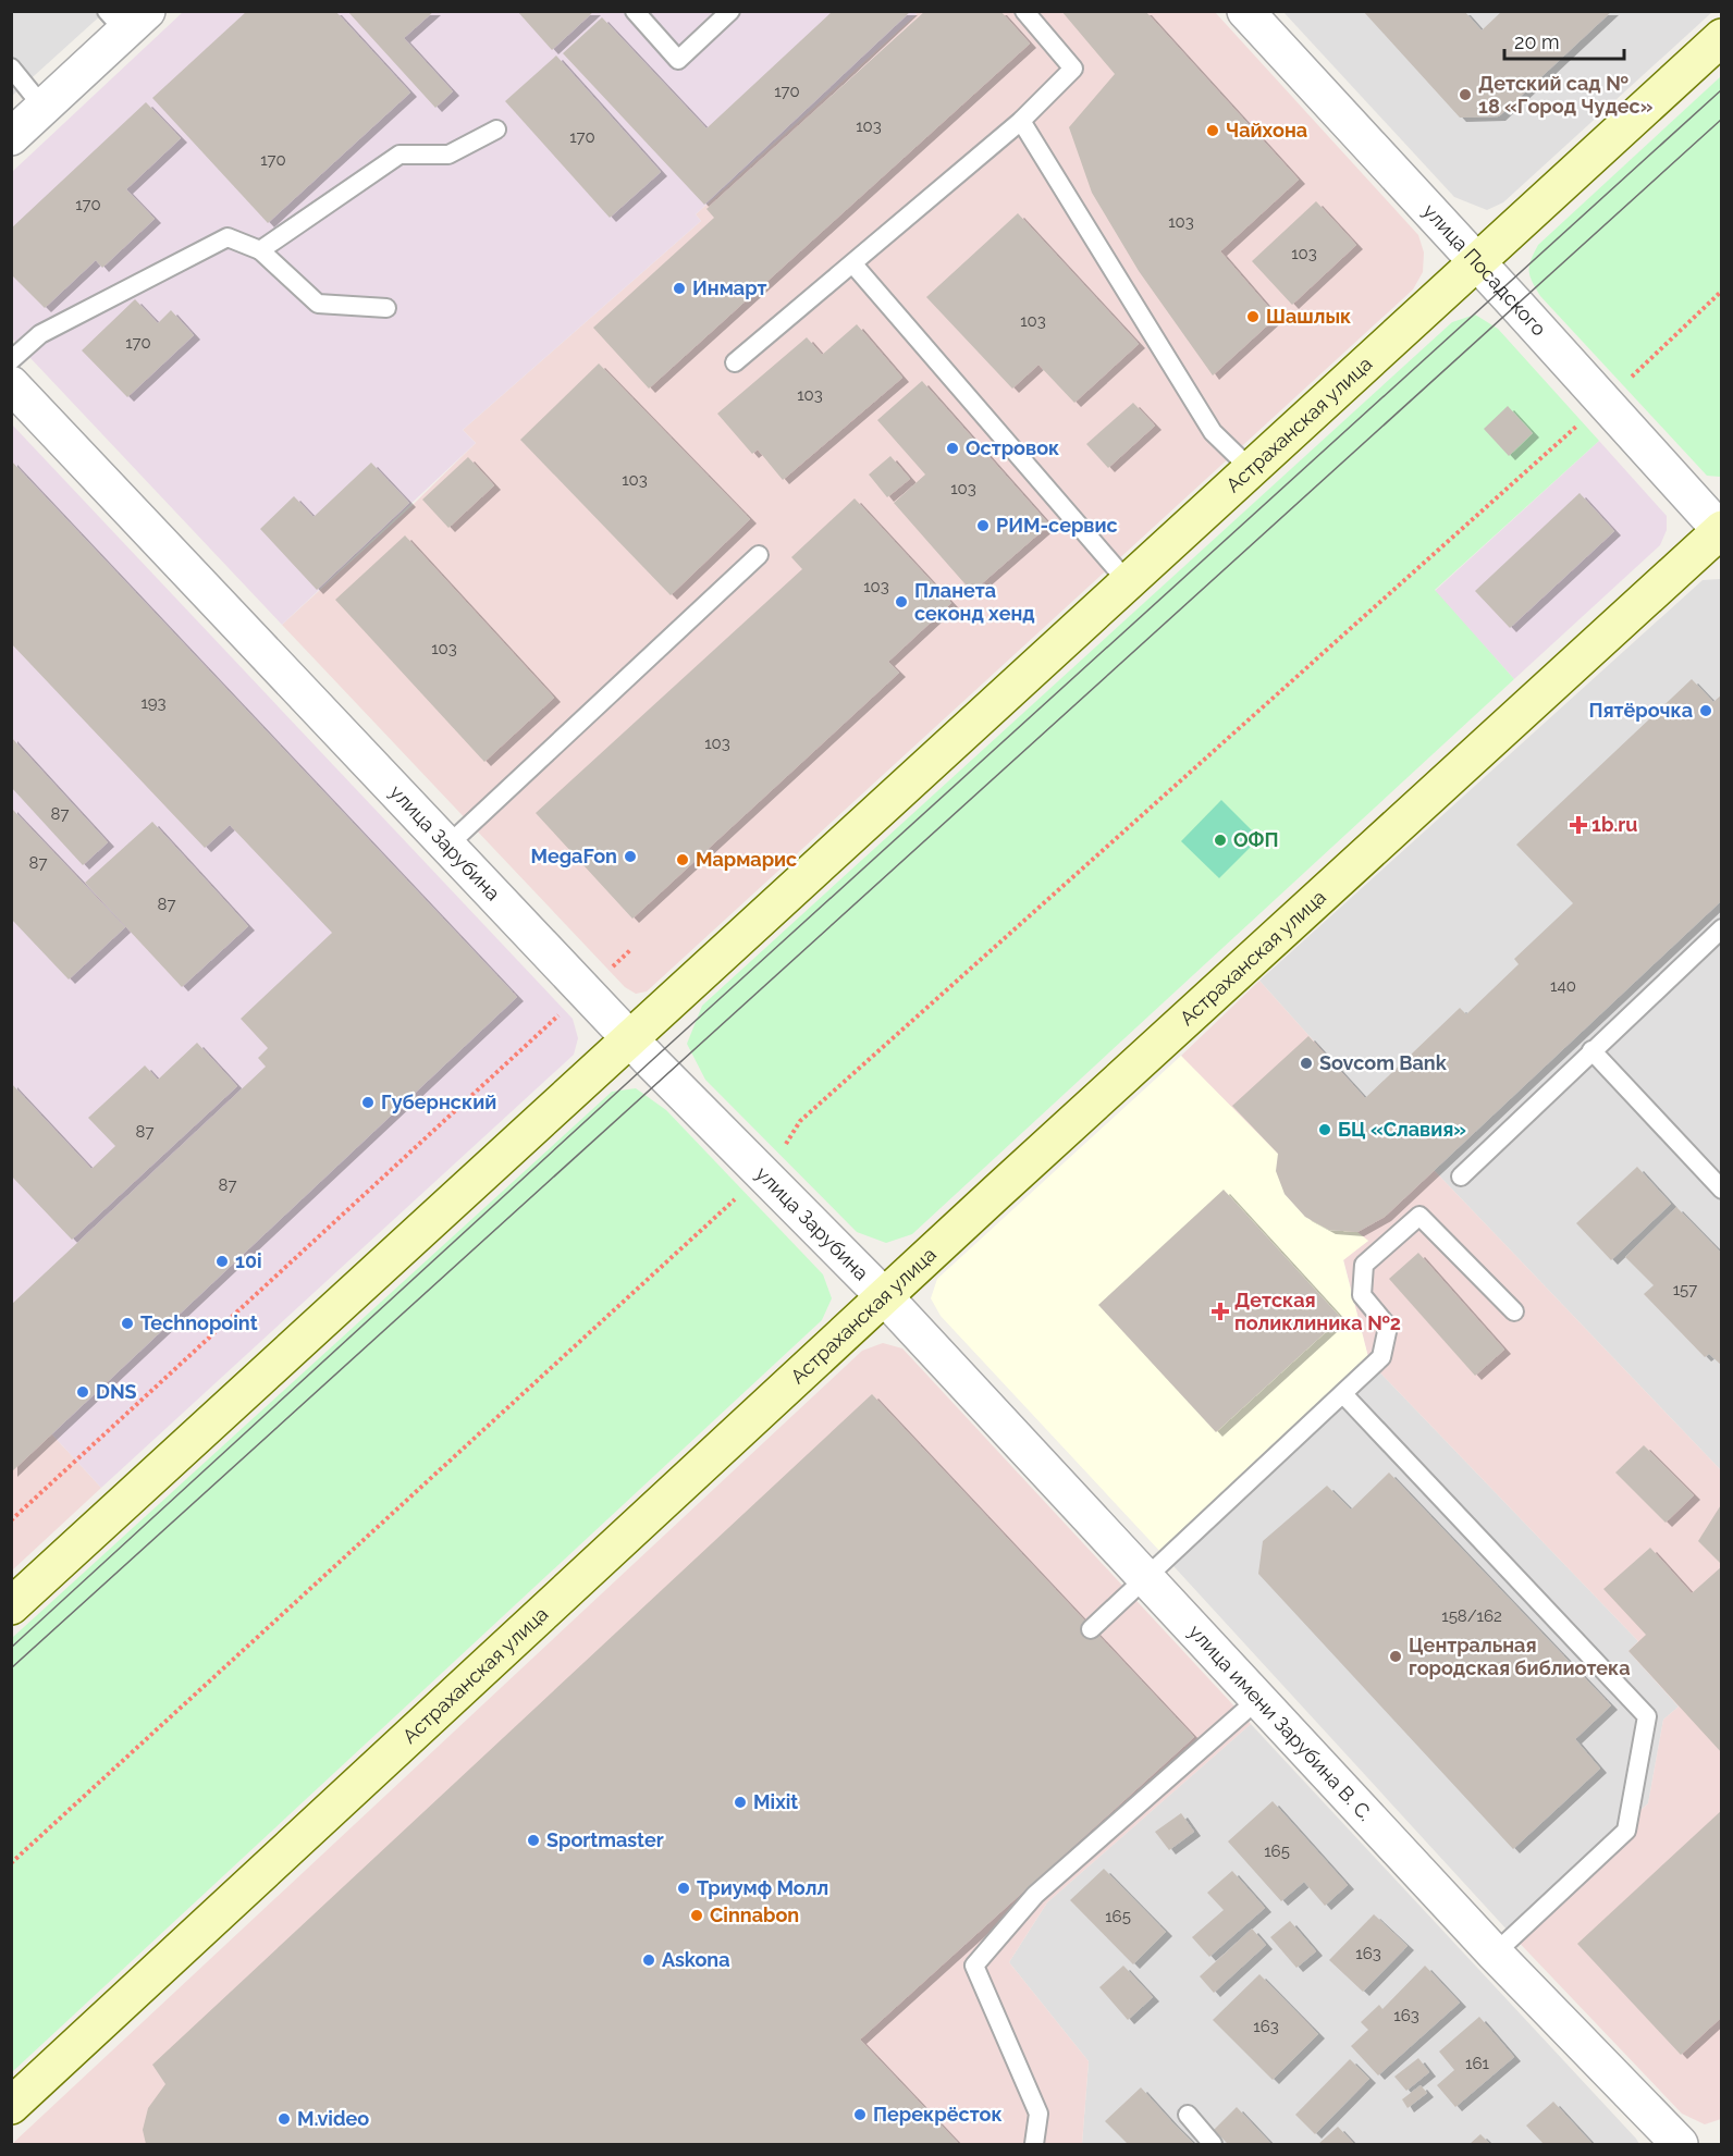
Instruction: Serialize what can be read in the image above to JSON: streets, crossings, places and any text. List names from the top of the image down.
{
  "streets": {
    "main road": ["Астраханская улица"],
    "street": ["улица Посадского", "улица Зарубина", "улица имени Зарубина В. С."]
  },
  "crossings": [
    ["улица Посадского", "Астраханская улица"],
    ["Астраханская улица", "улица Зарубина"],
    ["Астраханская улица", "улица имени Зарубина В. С."],
    ["улица Зарубина", "улица имени Зарубина В. С."]
  ],
  "places": {
    "other": [
      "Детский сад № 18 «Город Чудес»",
      "Чайхона",
      "Инмарт",
      "Шашлык",
      "Островок",
      "РИМ-сервис",
      "Планета секонд хенд",
      "Пятёрочка",
      "ОФП",
      "MegaFon",
      "Мармарис",
      "Sovcom Bank",
      "Губернский",
      "БЦ «Славия»",
      "10i",
      "Technopoint",
      "DNS",
      "Центральная городская библиотека",
      "Mixit",
      "Sportmaster",
      "Триумф Молл",
      "Cinnabon",
      "Askona",
      "Перекрёсток",
      "M.video"
    ],
    "health": ["1b.ru", "Детская поликлиника №2"]
  },
  "house_numbers": [
    "170",
    "103",
    "170",
    "170",
    "170",
    "103",
    "103",
    "103",
    "170",
    "103",
    "103",
    "103",
    "103",
    "103",
    "193",
    "103",
    "87",
    "87",
    "87",
    "140",
    "87",
    "87",
    "157",
    "158/162",
    "165",
    "165",
    "163",
    "163",
    "163",
    "161"
  ],
  "scale_bar": "20 m"
}
